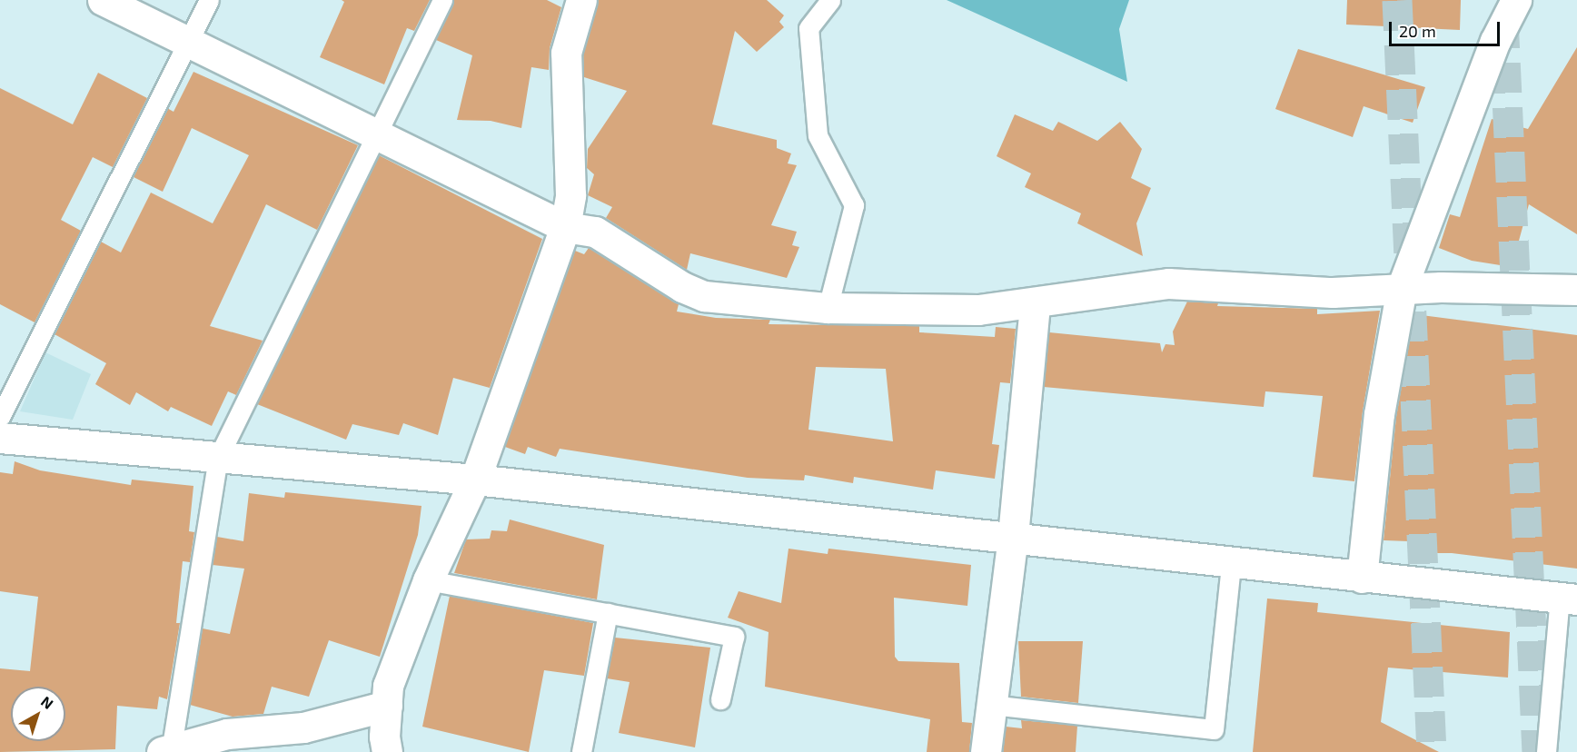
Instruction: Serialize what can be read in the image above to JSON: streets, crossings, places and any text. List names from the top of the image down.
{
  "scale_bar": "20 m",
  "north": "top right"
}
